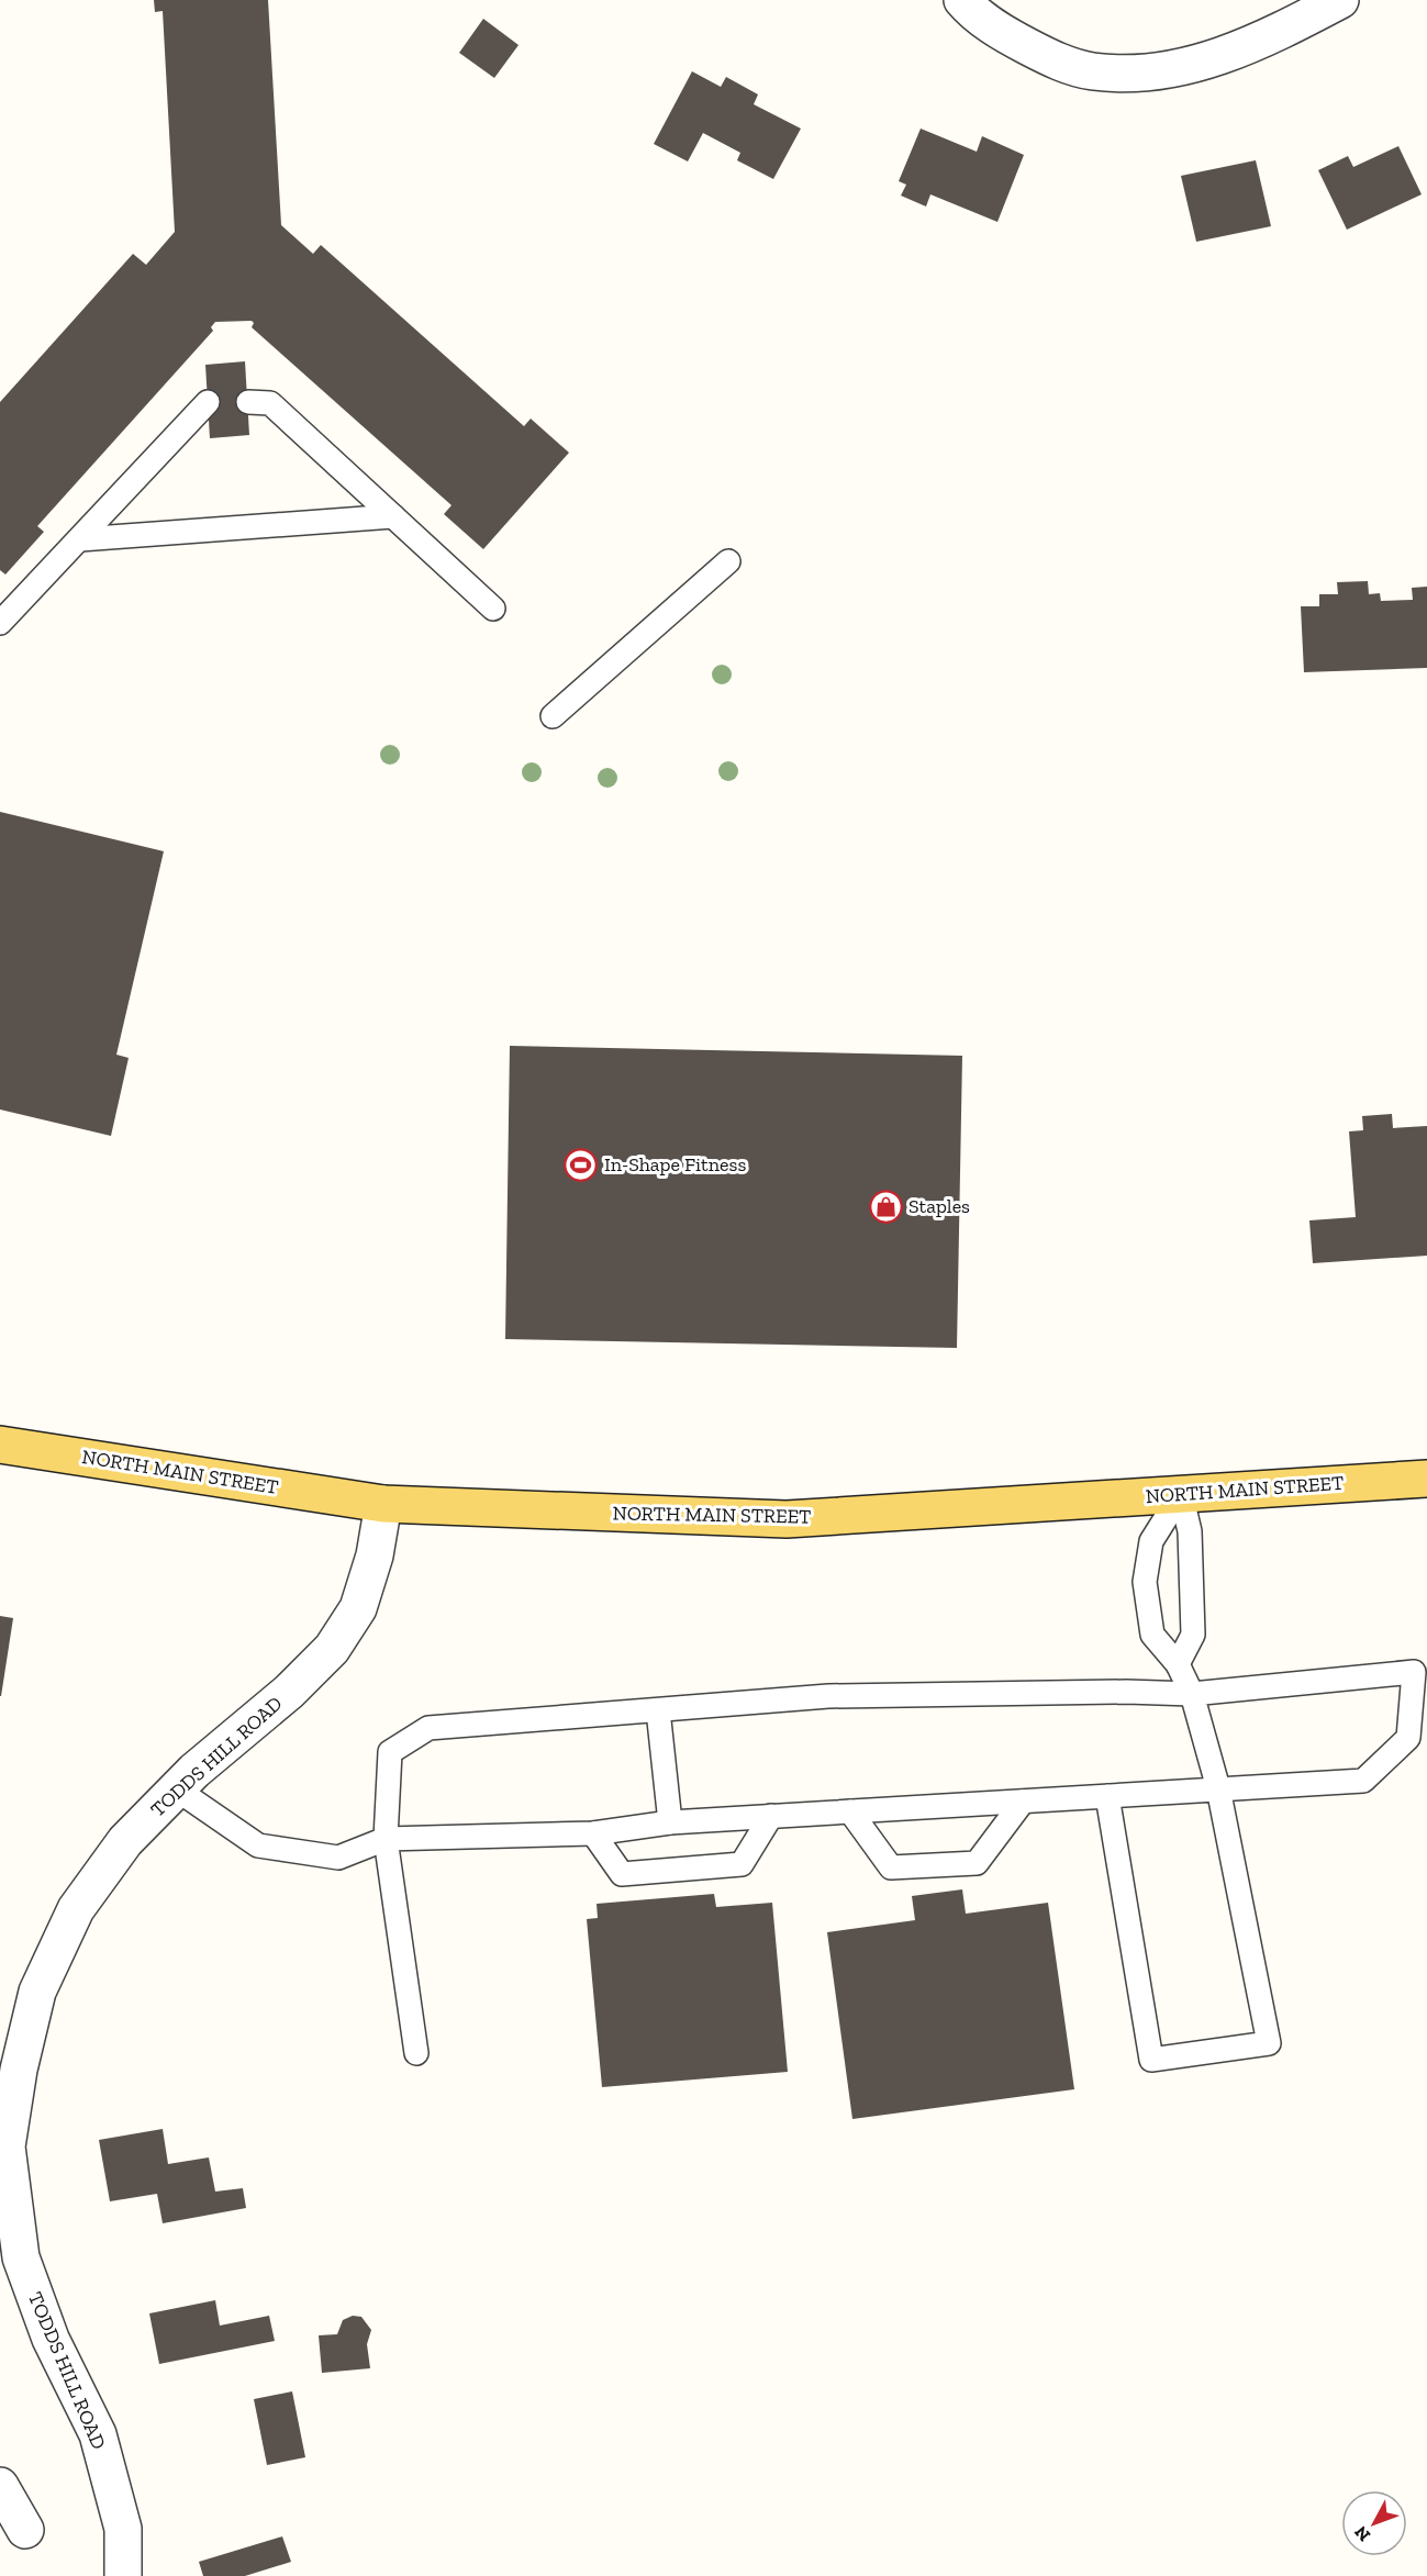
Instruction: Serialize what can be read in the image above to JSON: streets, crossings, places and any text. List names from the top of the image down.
{
  "streets": {
    "main road": ["NORTH MAIN STREET"],
    "street": ["TODDS HILL ROAD"]
  },
  "crossings": [
    ["NORTH MAIN STREET", "TODDS HILL ROAD"]
  ],
  "places": {
    "sports": ["In-Shape Fitness"],
    "shop": ["Staples"]
  },
  "north": "bottom left"
}
